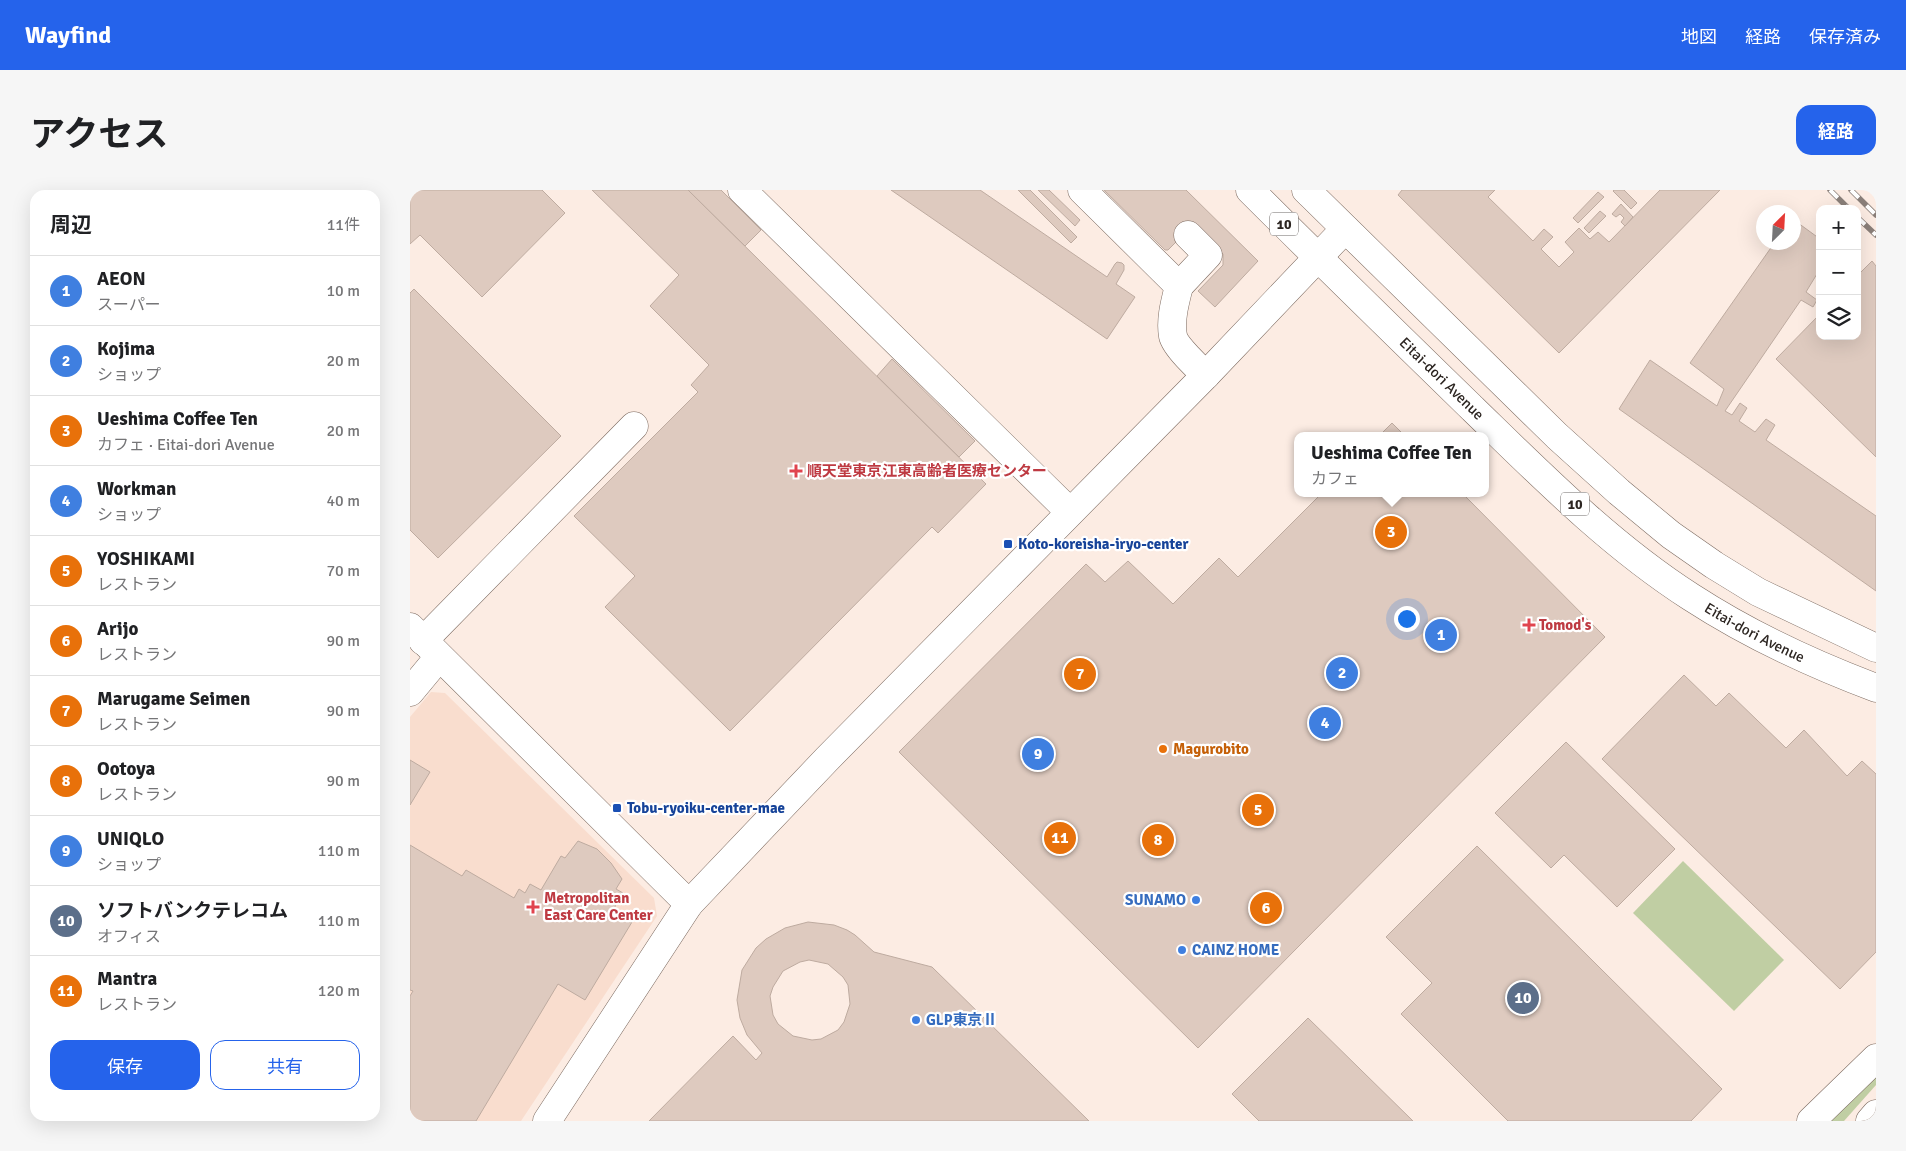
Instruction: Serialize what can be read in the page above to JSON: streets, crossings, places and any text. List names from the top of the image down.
{
  "streets": {
    "street": ["10", "Eitai-dori Avenue"]
  },
  "places": {
    "health": ["順天堂東京江東高齢者医療センター", "Tomod's", "Metropolitan East Care Center"],
    "transit": ["Koto-koreisha-iryo-center", "Tobu-ryoiku-center-mae"],
    "other": [
      "Magurobito",
      "SUNAMO",
      "CAINZ HOME",
      "GLP東京Ⅱ"
    ]
  },
  "north": "top right",
  "page": {
    "header": "Wayfind",
    "nav": ["地図", "経路", "保存済み"],
    "title": "アクセス",
    "buttons": [
      "経路",
      ["保存", "共有"]
    ],
    "heading": ["周辺", "11件"],
    "map_buttons": ["+", "−"],
    "list": [
      {
        "mark": "1",
        "name": "AEON",
        "note": "スーパー",
        "value": "10 m"
      },
      {
        "mark": "2",
        "name": "Kojima",
        "note": "ショップ",
        "value": "20 m"
      },
      {
        "mark": "3",
        "name": "Ueshima Coffee Ten",
        "note": "カフェ · Eitai-dori Avenue",
        "value": "20 m"
      },
      {
        "mark": "4",
        "name": "Workman",
        "note": "ショップ",
        "value": "40 m"
      },
      {
        "mark": "5",
        "name": "YOSHIKAMI",
        "note": "レストラン",
        "value": "70 m"
      },
      {
        "mark": "6",
        "name": "Arijo",
        "note": "レストラン",
        "value": "90 m"
      },
      {
        "mark": "7",
        "name": "Marugame Seimen",
        "note": "レストラン",
        "value": "90 m"
      },
      {
        "mark": "8",
        "name": "Ootoya",
        "note": "レストラン",
        "value": "90 m"
      },
      {
        "mark": "9",
        "name": "UNIQLO",
        "note": "ショップ",
        "value": "110 m"
      },
      {
        "mark": "10",
        "name": "ソフトバンクテレコム",
        "note": "オフィス",
        "value": "110 m"
      },
      {
        "mark": "11",
        "name": "Mantra",
        "note": "レストラン",
        "value": "120 m"
      }
    ],
    "popup": ["Ueshima Coffee Ten", "カフェ"],
    "pins": [
      "3",
      "1",
      "2",
      "7",
      "4",
      "9",
      "5",
      "11",
      "8",
      "6",
      "10"
    ]
  }
}
